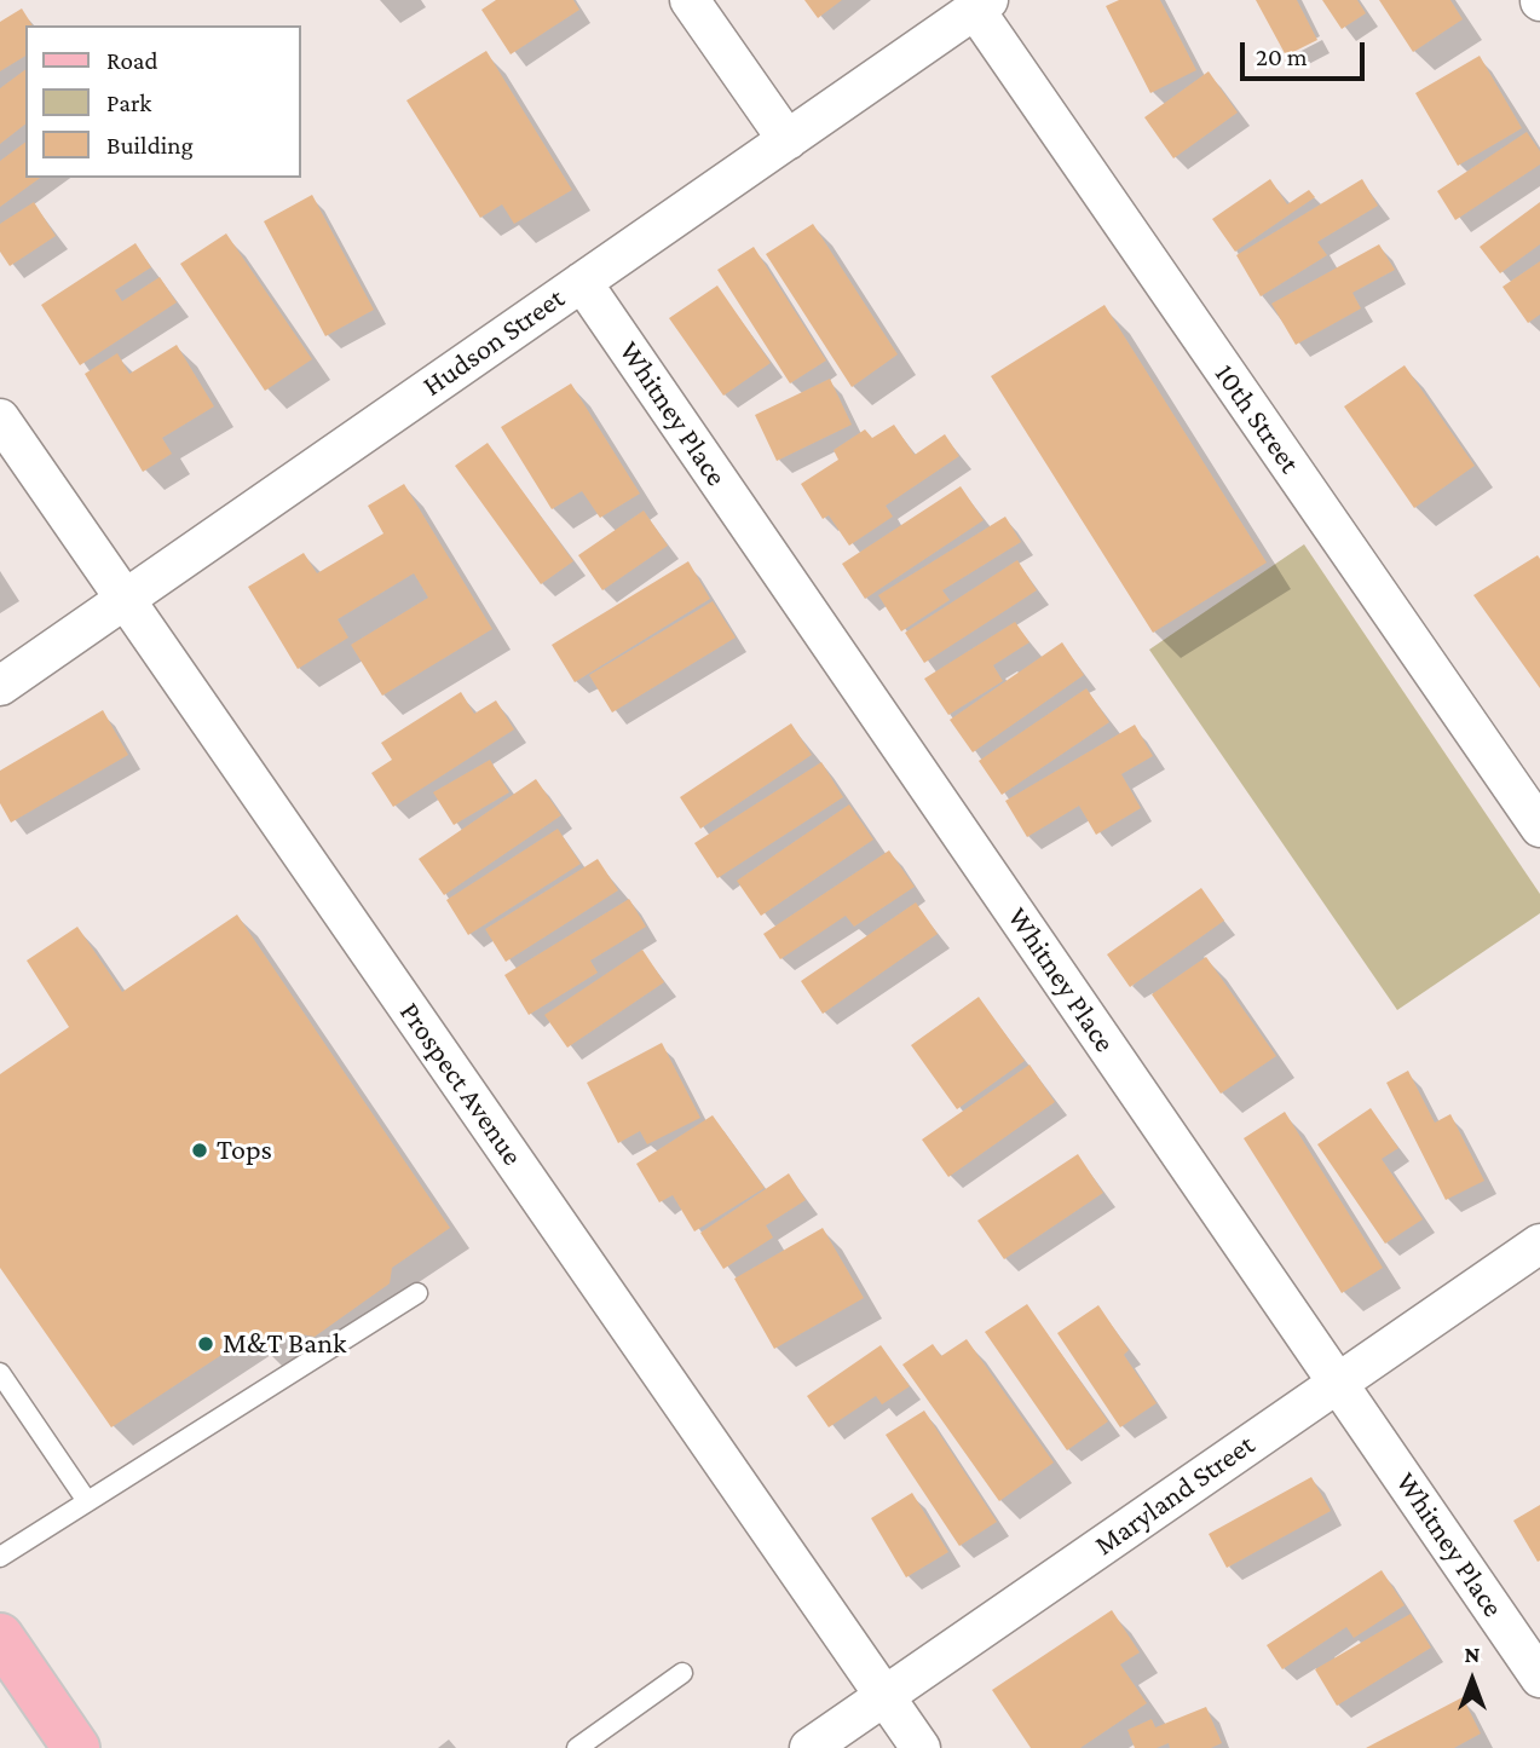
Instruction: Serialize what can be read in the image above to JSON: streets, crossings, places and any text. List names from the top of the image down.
{
  "streets": {
    "street": [
      "Hudson Street",
      "Whitney Place",
      "10th Street",
      "Prospect Avenue",
      "Maryland Street"
    ]
  },
  "crossings": [
    ["Hudson Street", "Whitney Place"],
    ["Hudson Street", "10th Street"],
    ["Hudson Street", "Prospect Avenue"],
    ["Whitney Place", "Maryland Street"],
    ["Prospect Avenue", "Maryland Street"]
  ],
  "places": ["Tops", "M&T Bank"],
  "legend": ["Road", "Park", "Building"],
  "scale_bar": "20 m",
  "north": "top"
}
